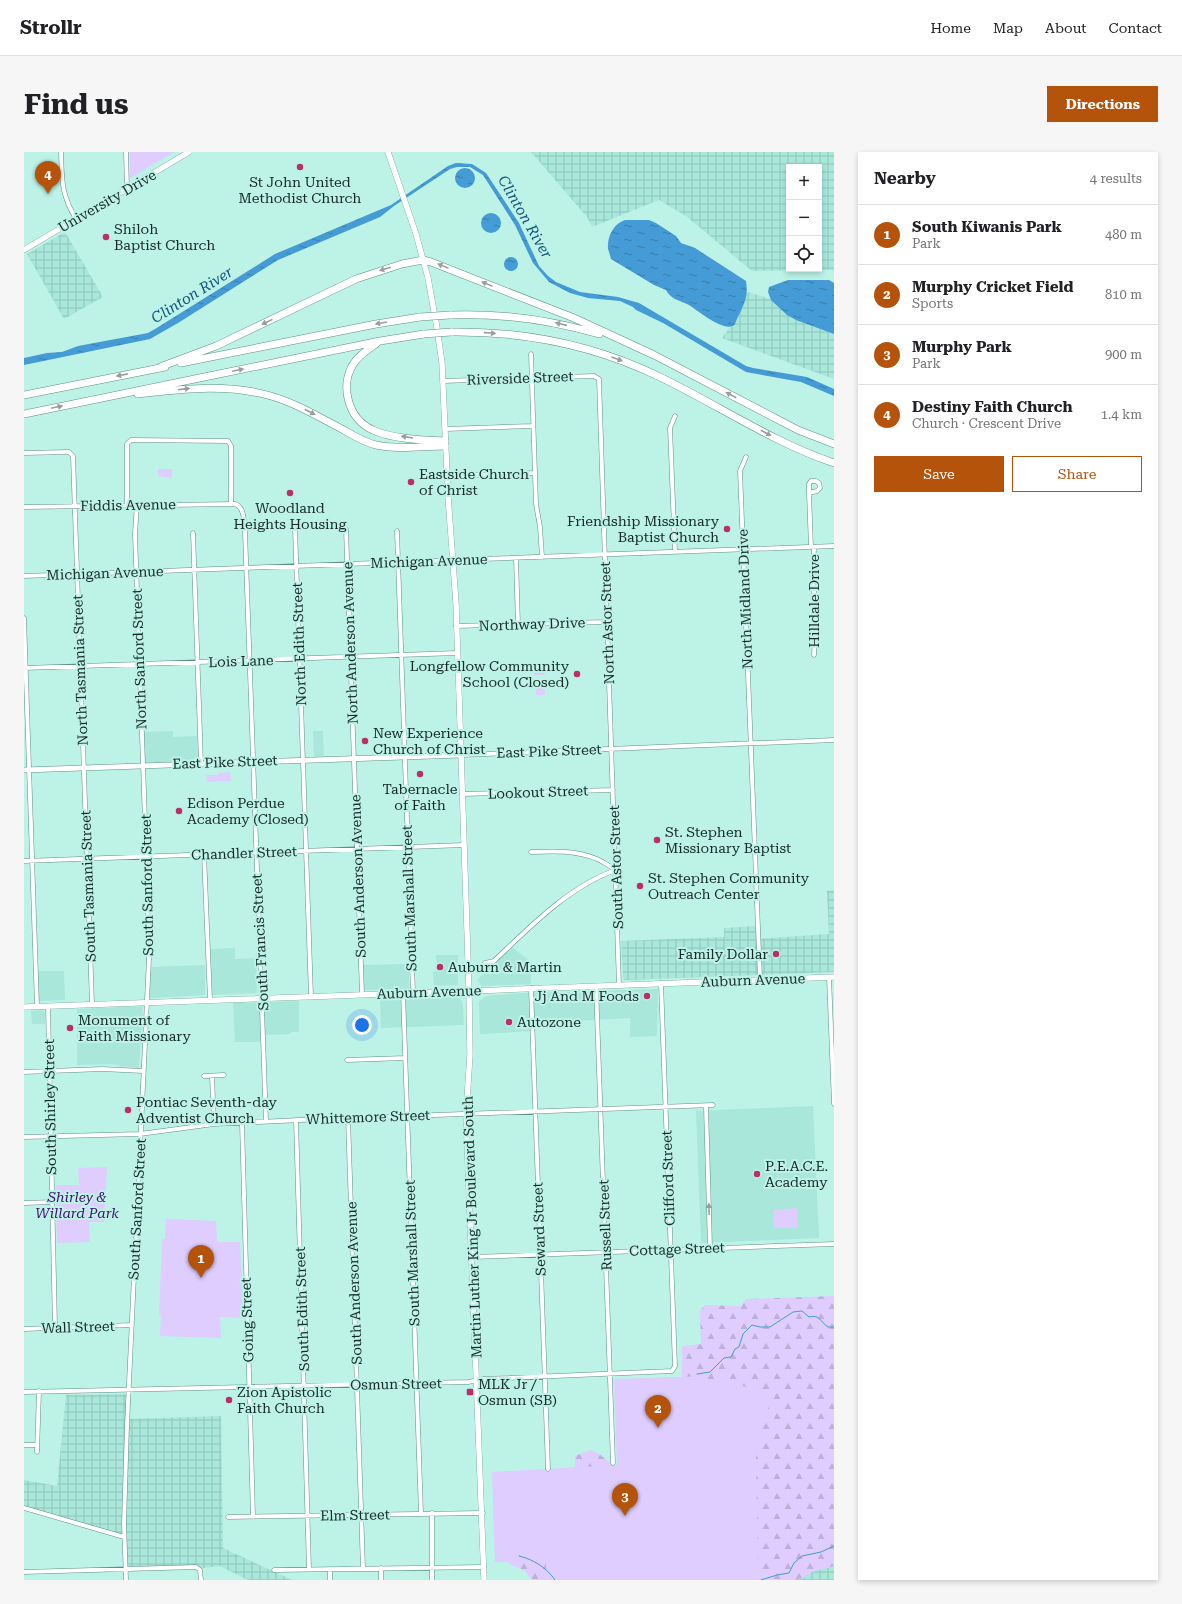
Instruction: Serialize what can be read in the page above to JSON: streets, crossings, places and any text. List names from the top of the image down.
{
  "streets": {
    "main road": ["University Drive", "Auburn Avenue", "Martin Luther King Jr Boulevard South"],
    "street": [
      "Riverside Street",
      "Fiddis Avenue",
      "Michigan Avenue",
      "North Midland Drive",
      "Hilldale Drive",
      "North Astor Street",
      "Northway Drive",
      "North Anderson Avenue",
      "North Edith Street",
      "North Sanford Street",
      "Lois Lane",
      "North Tasmania Street",
      "East Pike Street",
      "Lookout Street",
      "Chandler Street",
      "South Astor Street",
      "South Anderson Avenue",
      "South Sanford Street",
      "South Tasmania Street",
      "South Marshall Street",
      "South Francis Street",
      "South Shirley Street",
      "Whittemore Street",
      "Clifford Street",
      "Russell Street",
      "Seward Street",
      "Cottage Street",
      "South Edith Street",
      "Going Street",
      "Wall Street",
      "Osmun Street",
      "Elm Street"
    ]
  },
  "crossings": [
    ["Riverside Street", "North Astor Street"],
    ["Riverside Street", "Martin Luther King Jr Boulevard South"],
    ["Fiddis Avenue", "North Sanford Street"],
    ["Fiddis Avenue", "North Tasmania Street"],
    ["Fiddis Avenue", "South Francis Street"],
    ["Michigan Avenue", "North Midland Drive"],
    ["Michigan Avenue", "Hilldale Drive"],
    ["Michigan Avenue", "North Astor Street"],
    ["Michigan Avenue", "North Anderson Avenue"],
    ["Michigan Avenue", "North Edith Street"],
    ["Michigan Avenue", "North Sanford Street"],
    ["Michigan Avenue", "North Tasmania Street"],
    ["Michigan Avenue", "South Marshall Street"],
    ["Michigan Avenue", "South Francis Street"],
    ["Michigan Avenue", "Martin Luther King Jr Boulevard South"],
    ["North Midland Drive", "East Pike Street"],
    ["North Midland Drive", "Auburn Avenue"],
    ["North Astor Street", "Northway Drive"],
    ["North Astor Street", "East Pike Street"],
    ["North Astor Street", "South Astor Street"],
    ["Northway Drive", "Martin Luther King Jr Boulevard South"],
    ["North Anderson Avenue", "Lois Lane"],
    ["North Anderson Avenue", "East Pike Street"],
    ["North Anderson Avenue", "South Anderson Avenue"],
    ["North Edith Street", "Lois Lane"],
    ["North Edith Street", "East Pike Street"],
    ["North Sanford Street", "Lois Lane"],
    ["North Sanford Street", "East Pike Street"],
    ["North Sanford Street", "South Sanford Street"],
    ["Lois Lane", "North Tasmania Street"],
    ["Lois Lane", "South Marshall Street"],
    ["Lois Lane", "South Francis Street"],
    ["Lois Lane", "Martin Luther King Jr Boulevard South"],
    ["North Tasmania Street", "East Pike Street"],
    ["North Tasmania Street", "South Tasmania Street"],
    ["East Pike Street", "South Astor Street"],
    ["East Pike Street", "South Anderson Avenue"],
    ["East Pike Street", "South Sanford Street"],
    ["East Pike Street", "South Tasmania Street"],
    ["East Pike Street", "South Marshall Street"],
    ["East Pike Street", "South Francis Street"],
    ["East Pike Street", "Martin Luther King Jr Boulevard South"],
    ["Lookout Street", "South Astor Street"],
    ["Lookout Street", "Martin Luther King Jr Boulevard South"],
    ["Chandler Street", "South Anderson Avenue"],
    ["Chandler Street", "South Sanford Street"],
    ["Chandler Street", "South Tasmania Street"],
    ["Chandler Street", "South Marshall Street"],
    ["Chandler Street", "South Francis Street"],
    ["Chandler Street", "Martin Luther King Jr Boulevard South"],
    ["South Astor Street", "Auburn Avenue"],
    ["South Anderson Avenue", "Auburn Avenue"],
    ["South Anderson Avenue", "Whittemore Street"],
    ["South Anderson Avenue", "Osmun Street"],
    ["South Anderson Avenue", "Elm Street"],
    ["South Sanford Street", "Auburn Avenue"],
    ["South Sanford Street", "Whittemore Street"],
    ["South Sanford Street", "Wall Street"],
    ["South Sanford Street", "Osmun Street"],
    ["South Tasmania Street", "Auburn Avenue"],
    ["South Marshall Street", "Auburn Avenue"],
    ["South Marshall Street", "Whittemore Street"],
    ["South Marshall Street", "Osmun Street"],
    ["South Marshall Street", "Elm Street"],
    ["South Francis Street", "Auburn Avenue"],
    ["South Francis Street", "Whittemore Street"],
    ["Auburn Avenue", "South Shirley Street"],
    ["Auburn Avenue", "Clifford Street"],
    ["Auburn Avenue", "Russell Street"],
    ["Auburn Avenue", "Martin Luther King Jr Boulevard South"],
    ["Auburn Avenue", "Seward Street"],
    ["South Shirley Street", "Whittemore Street"],
    ["South Shirley Street", "Wall Street"],
    ["Whittemore Street", "Clifford Street"],
    ["Whittemore Street", "Russell Street"],
    ["Whittemore Street", "Martin Luther King Jr Boulevard South"],
    ["Whittemore Street", "Seward Street"],
    ["Whittemore Street", "South Edith Street"],
    ["Whittemore Street", "Going Street"],
    ["Clifford Street", "Cottage Street"],
    ["Clifford Street", "Osmun Street"],
    ["Russell Street", "Cottage Street"],
    ["Russell Street", "Osmun Street"],
    ["Martin Luther King Jr Boulevard South", "Cottage Street"],
    ["Martin Luther King Jr Boulevard South", "Osmun Street"],
    ["Martin Luther King Jr Boulevard South", "Elm Street"],
    ["Seward Street", "Cottage Street"],
    ["Seward Street", "Osmun Street"],
    ["South Edith Street", "Osmun Street"],
    ["South Edith Street", "Elm Street"],
    ["Going Street", "Osmun Street"],
    ["Going Street", "Elm Street"]
  ],
  "water": ["Clinton River"],
  "parks": ["Shirley & Willard Park"],
  "places": {
    "other": [
      "St John United Methodist Church",
      "Shiloh Baptist Church",
      "Eastside Church of Christ",
      "Woodland Heights Housing",
      "Friendship Missionary Baptist Church",
      "Longfellow Community School (Closed)",
      "New Experience Church of Christ",
      "Tabernacle of Faith",
      "Edison Perdue Academy (Closed)",
      "St. Stephen Missionary Baptist",
      "St. Stephen Community Outreach Center",
      "Family Dollar",
      "Auburn & Martin",
      "Jj And M Foods",
      "Autozone",
      "Monument of Faith Missionary",
      "Pontiac Seventh-day Adventist Church",
      "P.E.A.C.E. Academy",
      "Zion Apistolic Faith Church"
    ],
    "transit": ["MLK Jr / Osmun (SB)"]
  },
  "page": {
    "header": "Strollr",
    "nav": [
      "Home",
      "Map",
      "About",
      "Contact"
    ],
    "buttons": [
      "Directions",
      ["Save", "Share"]
    ],
    "title": "Find us",
    "heading": ["Nearby", "4 results"],
    "pins": [
      "4",
      "1",
      "2",
      "3"
    ],
    "map_buttons": ["+", "−"],
    "list": [
      {
        "mark": "1",
        "name": "South Kiwanis Park",
        "note": "Park",
        "value": "480 m"
      },
      {
        "mark": "2",
        "name": "Murphy Cricket Field",
        "note": "Sports",
        "value": "810 m"
      },
      {
        "mark": "3",
        "name": "Murphy Park",
        "note": "Park",
        "value": "900 m"
      },
      {
        "mark": "4",
        "name": "Destiny Faith Church",
        "note": "Church · Crescent Drive",
        "value": "1.4 km"
      }
    ]
  }
}
